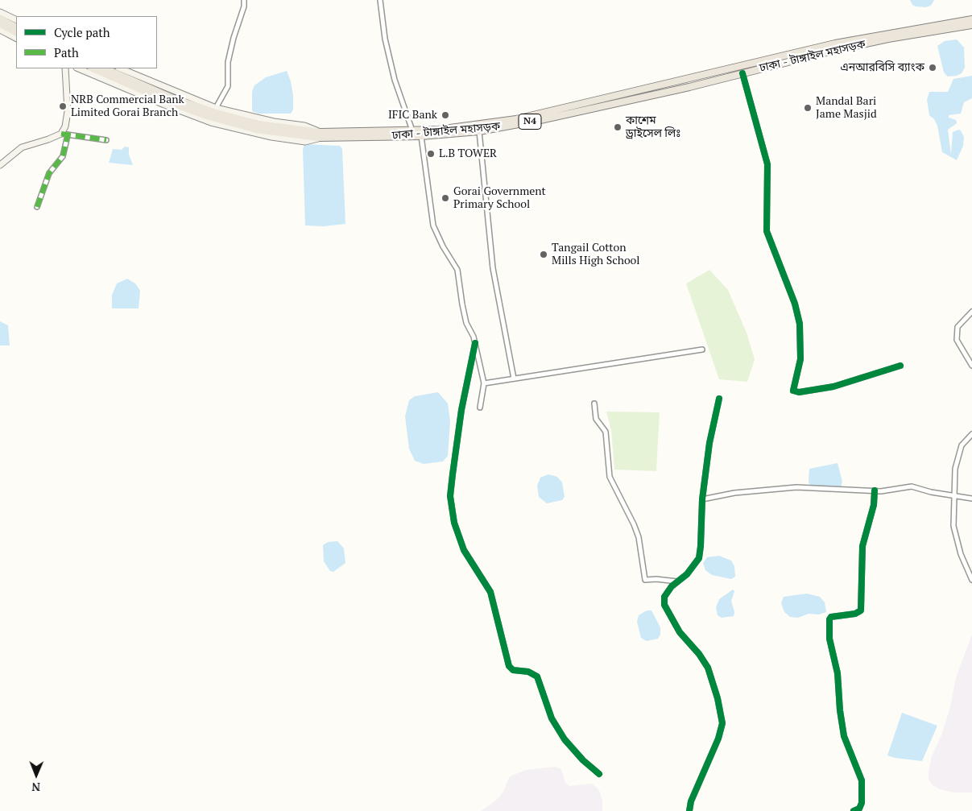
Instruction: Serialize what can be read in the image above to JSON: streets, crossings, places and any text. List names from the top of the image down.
{
  "streets": {
    "highway": ["ঢাকা - টাঙ্গাইল মহাসড়ক", "N4"]
  },
  "places": [
    "এনআরবিসি ব্যাংক",
    "NRB Commercial Bank Limited Gorai Branch",
    "Mandal Bari Jame Masjid",
    "IFIC Bank",
    "কাশেম ড্রাইসেল লিঃ",
    "L.B TOWER",
    "Gorai Government Primary School",
    "Tangail Cotton Mills High School"
  ],
  "legend": ["Cycle path", "Path"],
  "north": "bottom"
}
